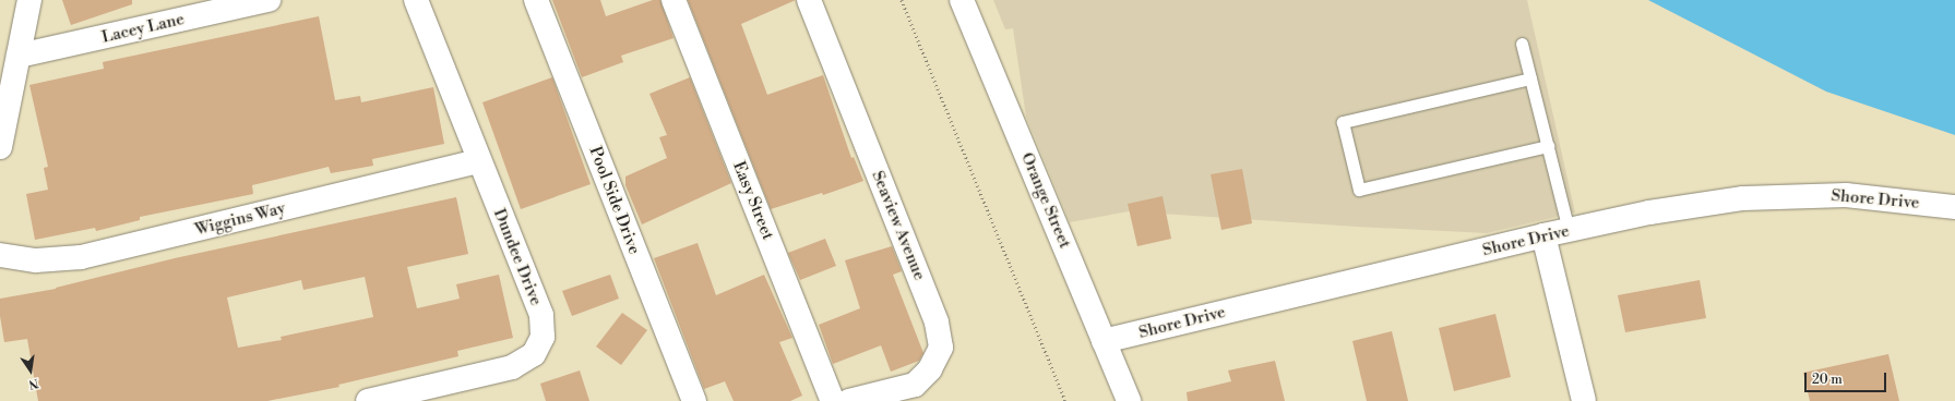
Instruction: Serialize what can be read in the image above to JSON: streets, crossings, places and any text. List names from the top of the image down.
{
  "streets": {
    "street": [
      "Lacey Lane",
      "Shore Drive",
      "Pool Side Drive",
      "Easy Street",
      "Orange Street",
      "Wiggins Way",
      "Seaview Avenue",
      "Dundee Drive"
    ]
  },
  "crossings": [
    ["Shore Drive", "Orange Street"],
    ["Wiggins Way", "Dundee Drive"]
  ],
  "scale_bar": "20 m",
  "north": "bottom"
}
